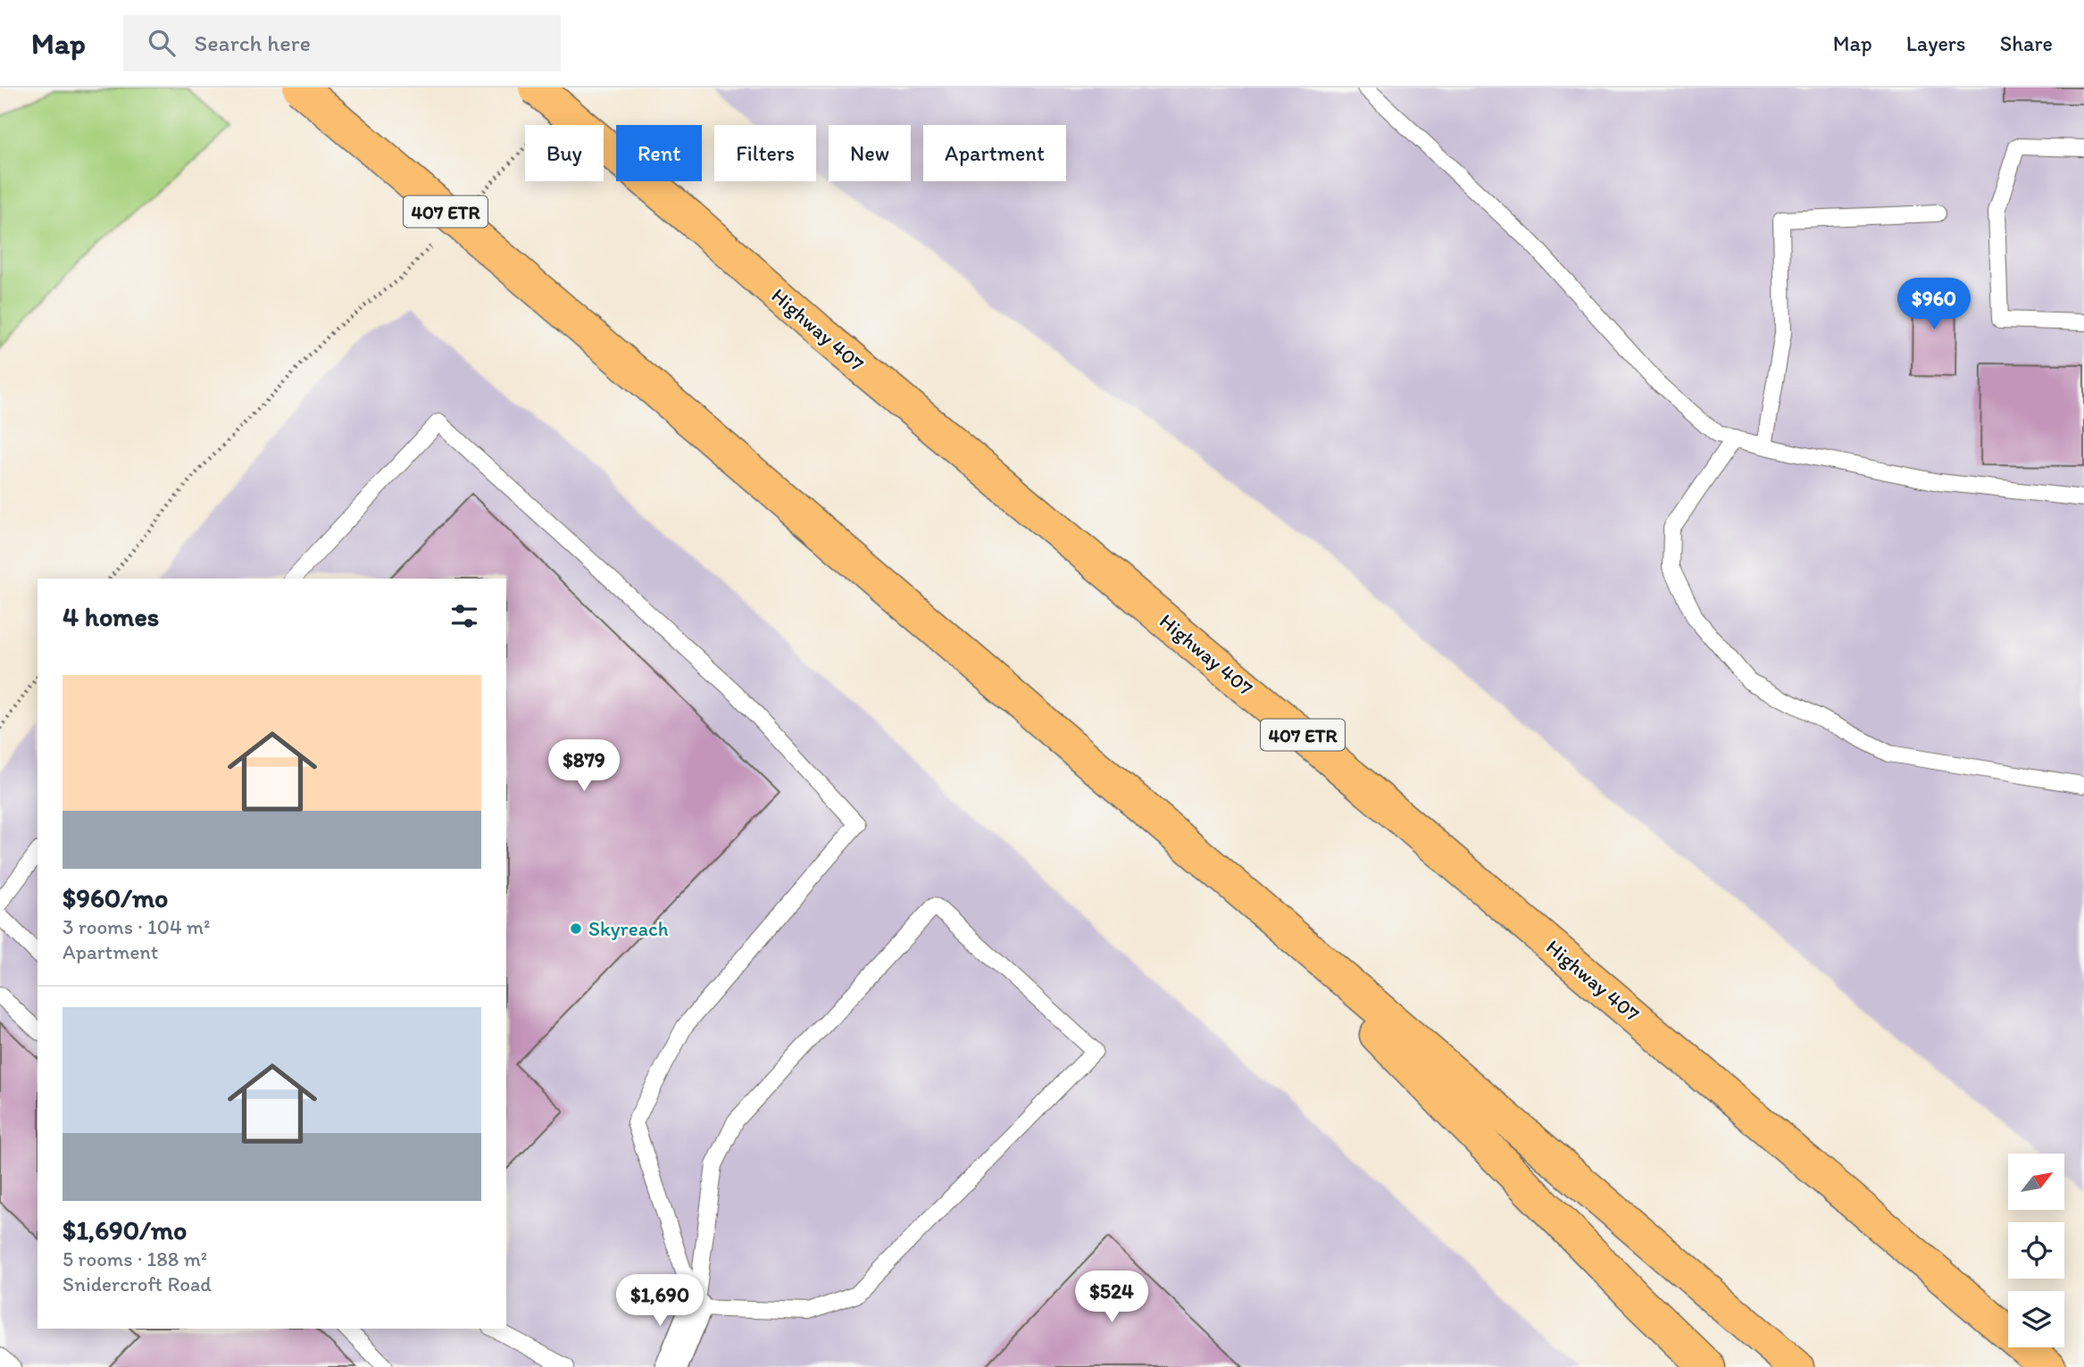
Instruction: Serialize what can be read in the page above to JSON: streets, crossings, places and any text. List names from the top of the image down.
{
  "streets": {
    "highway": ["407 ETR", "Highway 407"]
  },
  "places": ["Skyreach"],
  "north": "top right",
  "page": {
    "header": "Map",
    "search": "Search here",
    "nav": ["Map", "Layers", "Share"],
    "chip": [
      "Buy",
      "Rent",
      "Filters",
      "New",
      "Apartment"
    ],
    "price": [
      "$960",
      "$879",
      "$524",
      "$1,690"
    ],
    "heading": "4 homes",
    "list": [
      {
        "name": "$960/mo",
        "note": "3 rooms · 104 m² · Apartment"
      },
      {
        "name": "$1,690/mo",
        "note": "5 rooms · 188 m² · Snidercroft Road"
      }
    ]
  }
}
